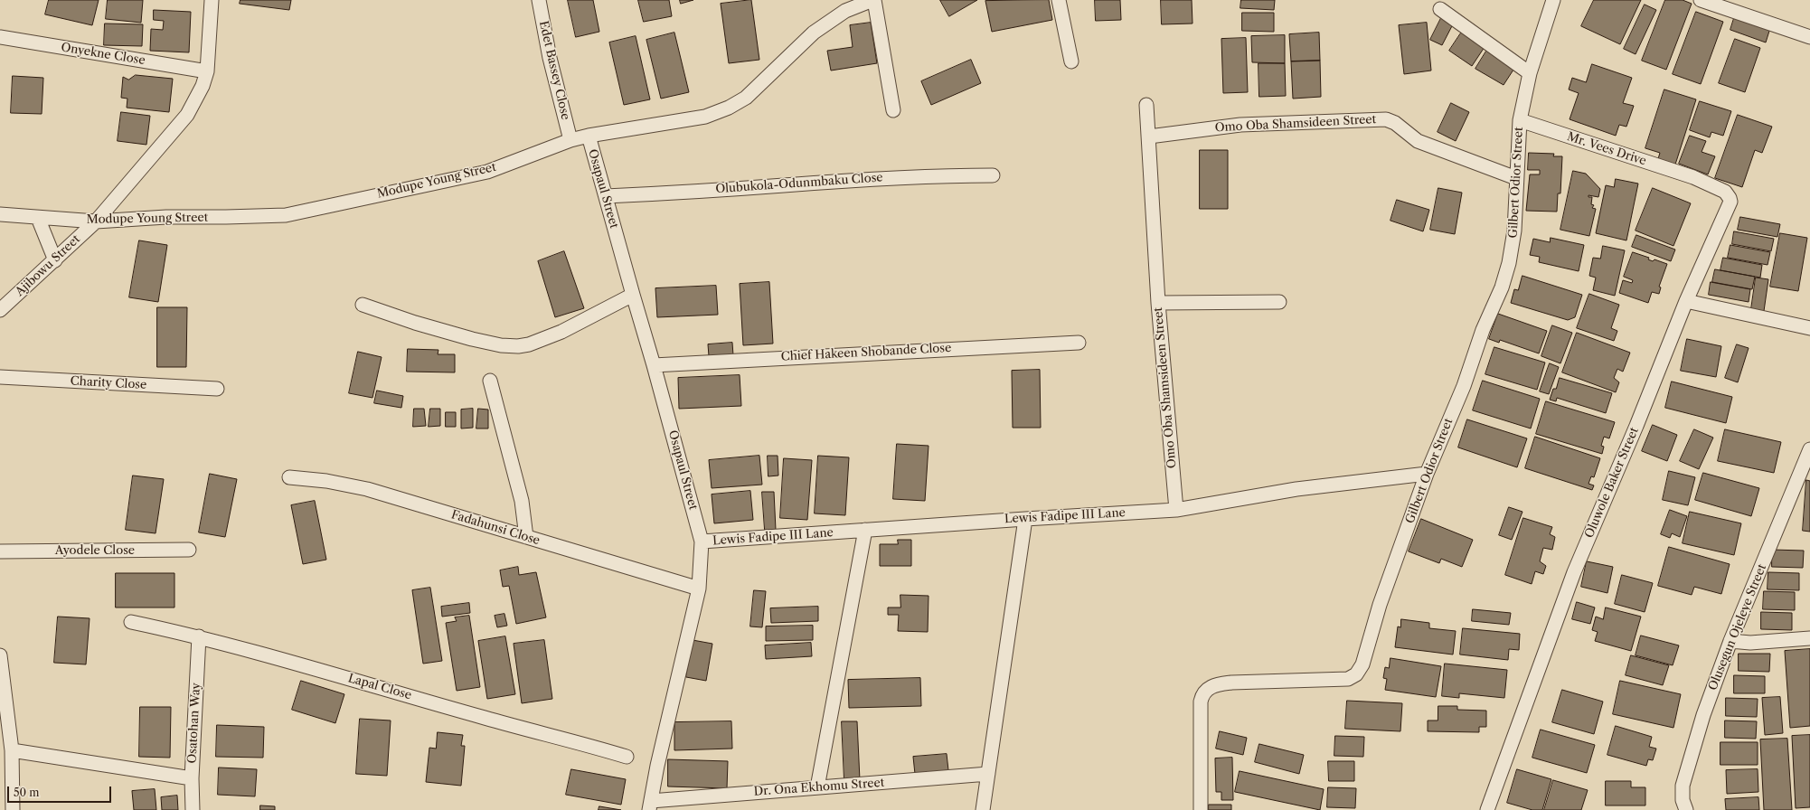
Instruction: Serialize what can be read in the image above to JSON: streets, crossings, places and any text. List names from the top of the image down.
{
  "streets": {
    "street": [
      "Onyekne Close",
      "Edet Bassey Close",
      "Omo Oba Shamsideen Street",
      "Mr. Vees Drive",
      "Modupe Young Street",
      "Gilbert Odior Street",
      "Olubukola-Odunmbaku Close",
      "Osapaul Street",
      "Ajibowu Street",
      "Chief Hakeen Shobande Close",
      "Charity Close",
      "Oluwole Baker Street",
      "Lewis Fadipe III Lane",
      "Fadahunsi Close",
      "Ayodele Close",
      "Olusegun Ojeleye Street",
      "Lapal Close",
      "Osatohan Way",
      "Dr. Ona Ekhomu Street"
    ]
  },
  "crossings": [
    ["Onyekne Close", "Ajibowu Street"],
    ["Edet Bassey Close", "Modupe Young Street"],
    ["Omo Oba Shamsideen Street", "Gilbert Odior Street"],
    ["Omo Oba Shamsideen Street", "Lewis Fadipe III Lane"],
    ["Mr. Vees Drive", "Gilbert Odior Street"],
    ["Mr. Vees Drive", "Oluwole Baker Street"],
    ["Modupe Young Street", "Osapaul Street"],
    ["Modupe Young Street", "Ajibowu Street"],
    ["Gilbert Odior Street", "Lewis Fadipe III Lane"],
    ["Olubukola-Odunmbaku Close", "Osapaul Street"],
    ["Osapaul Street", "Chief Hakeen Shobande Close"],
    ["Osapaul Street", "Lewis Fadipe III Lane"],
    ["Osapaul Street", "Fadahunsi Close"],
    ["Osapaul Street", "Dr. Ona Ekhomu Street"],
    ["Lapal Close", "Osatohan Way"]
  ],
  "scale_bar": "50 m"
}
